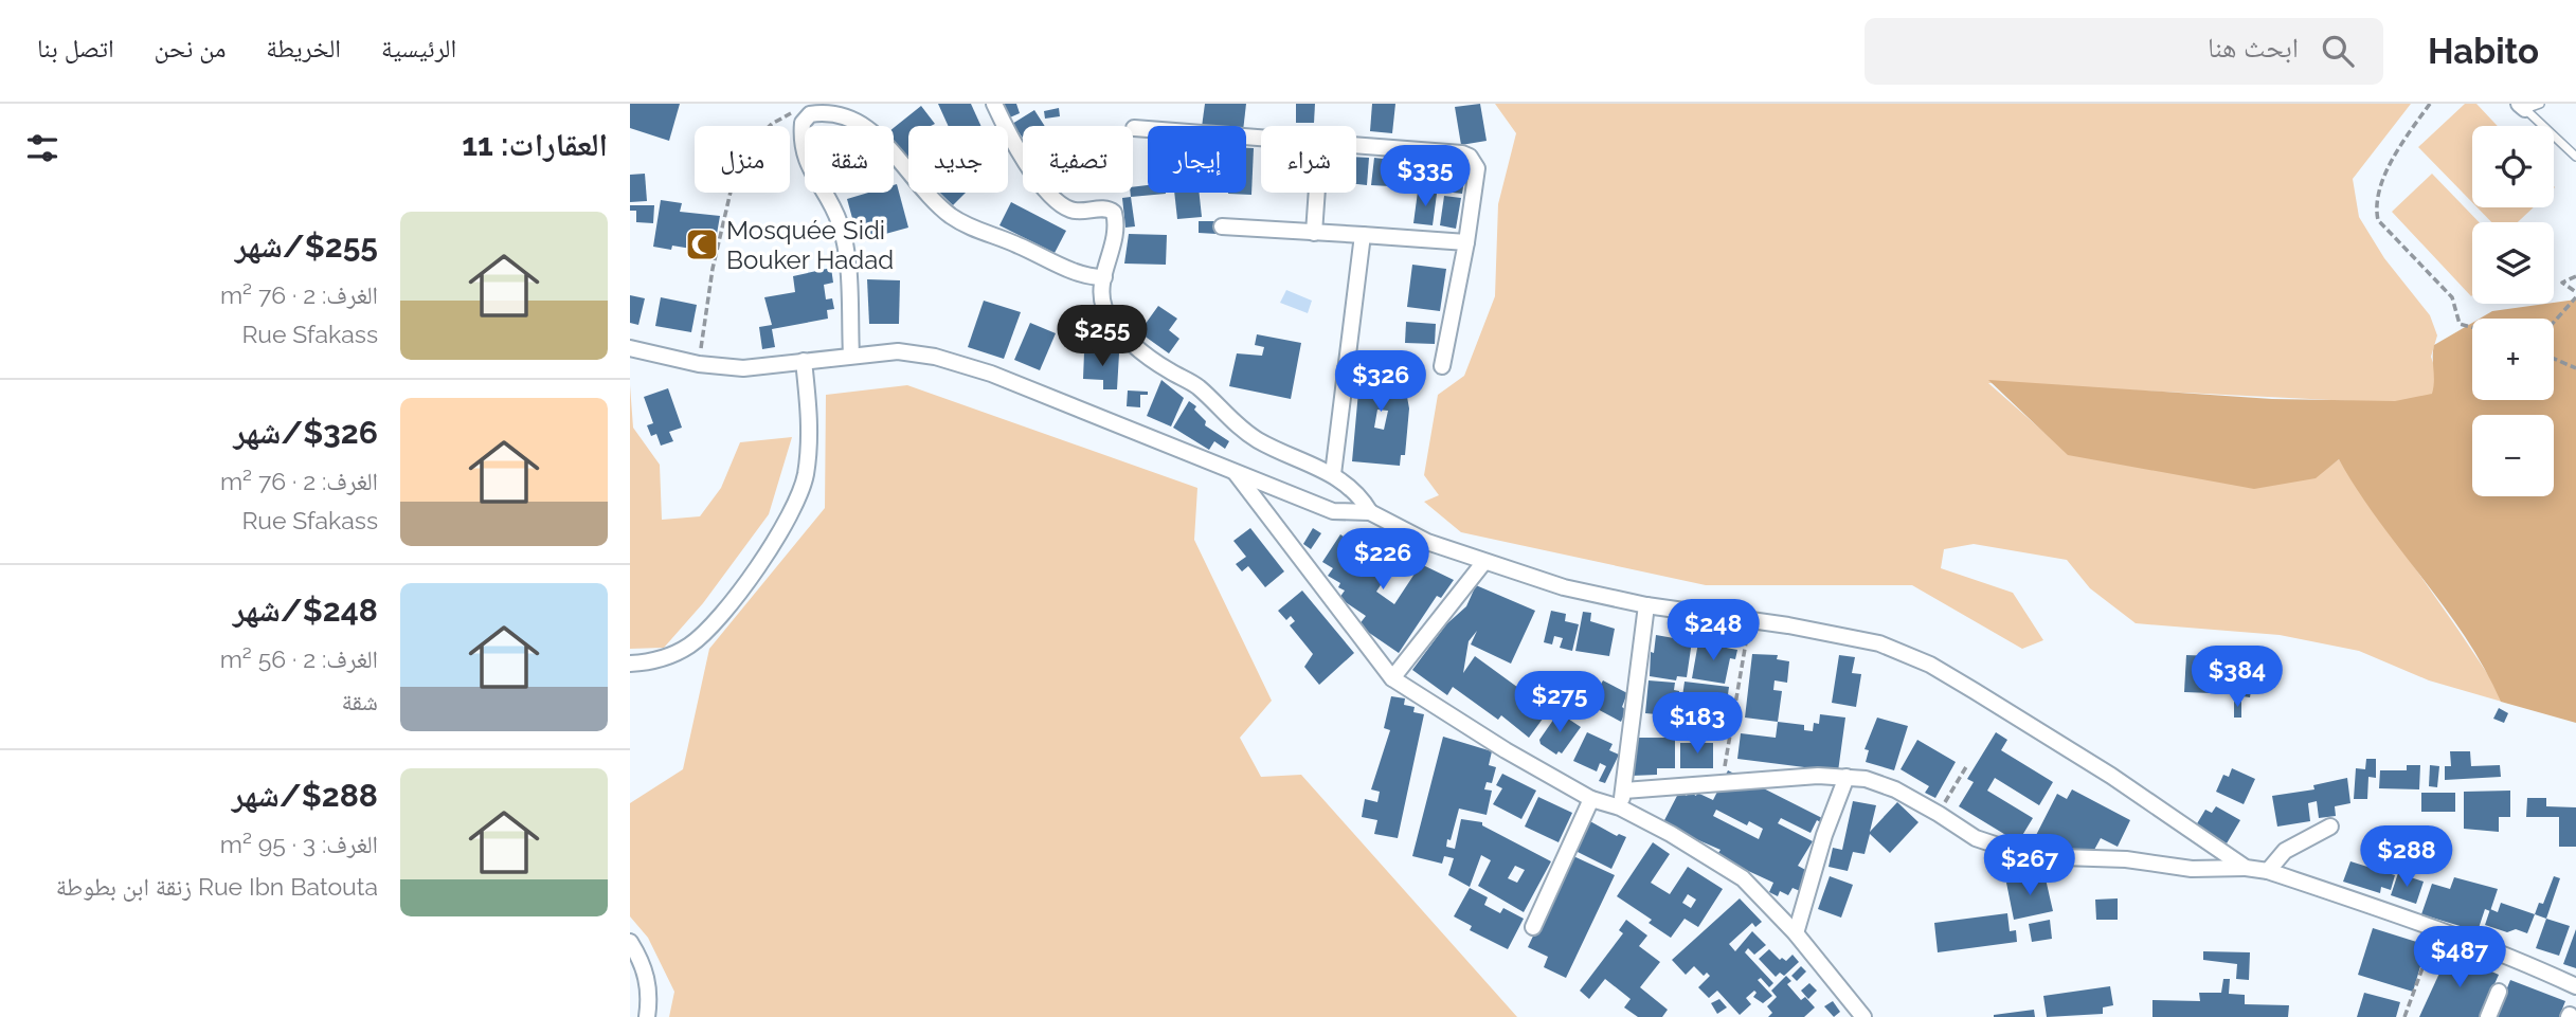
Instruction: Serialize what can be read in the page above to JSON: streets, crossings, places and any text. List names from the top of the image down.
{
  "places": {
    "mosque": ["Mosquée Sidi Bouker Hadad"]
  },
  "page": {
    "header": "Habito",
    "search": "ابحث هنا",
    "nav": [
      "الرئيسية",
      "الخريطة",
      "من نحن",
      "اتصل بنا"
    ],
    "heading": "العقارات: 11",
    "map_buttons": ["+", "−"],
    "chip": [
      "شراء",
      "إيجار",
      "تصفية",
      "جديد",
      "شقة",
      "منزل"
    ],
    "price": [
      "$335",
      "$255",
      "$326",
      "$226",
      "$248",
      "$384",
      "$275",
      "$183",
      "$288",
      "$267",
      "$487"
    ],
    "list": [
      {
        "name": "$255/شهر",
        "note": "الغرف: 2 · 76 m² · Rue Sfakass"
      },
      {
        "name": "$326/شهر",
        "note": "الغرف: 2 · 76 m² · Rue Sfakass"
      },
      {
        "name": "$248/شهر",
        "note": "الغرف: 2 · 56 m² · شقة"
      },
      {
        "name": "$288/شهر",
        "note": "الغرف: 3 · 95 m² · Rue Ibn Batouta زنقة ابن بطوطة"
      }
    ]
  }
}
